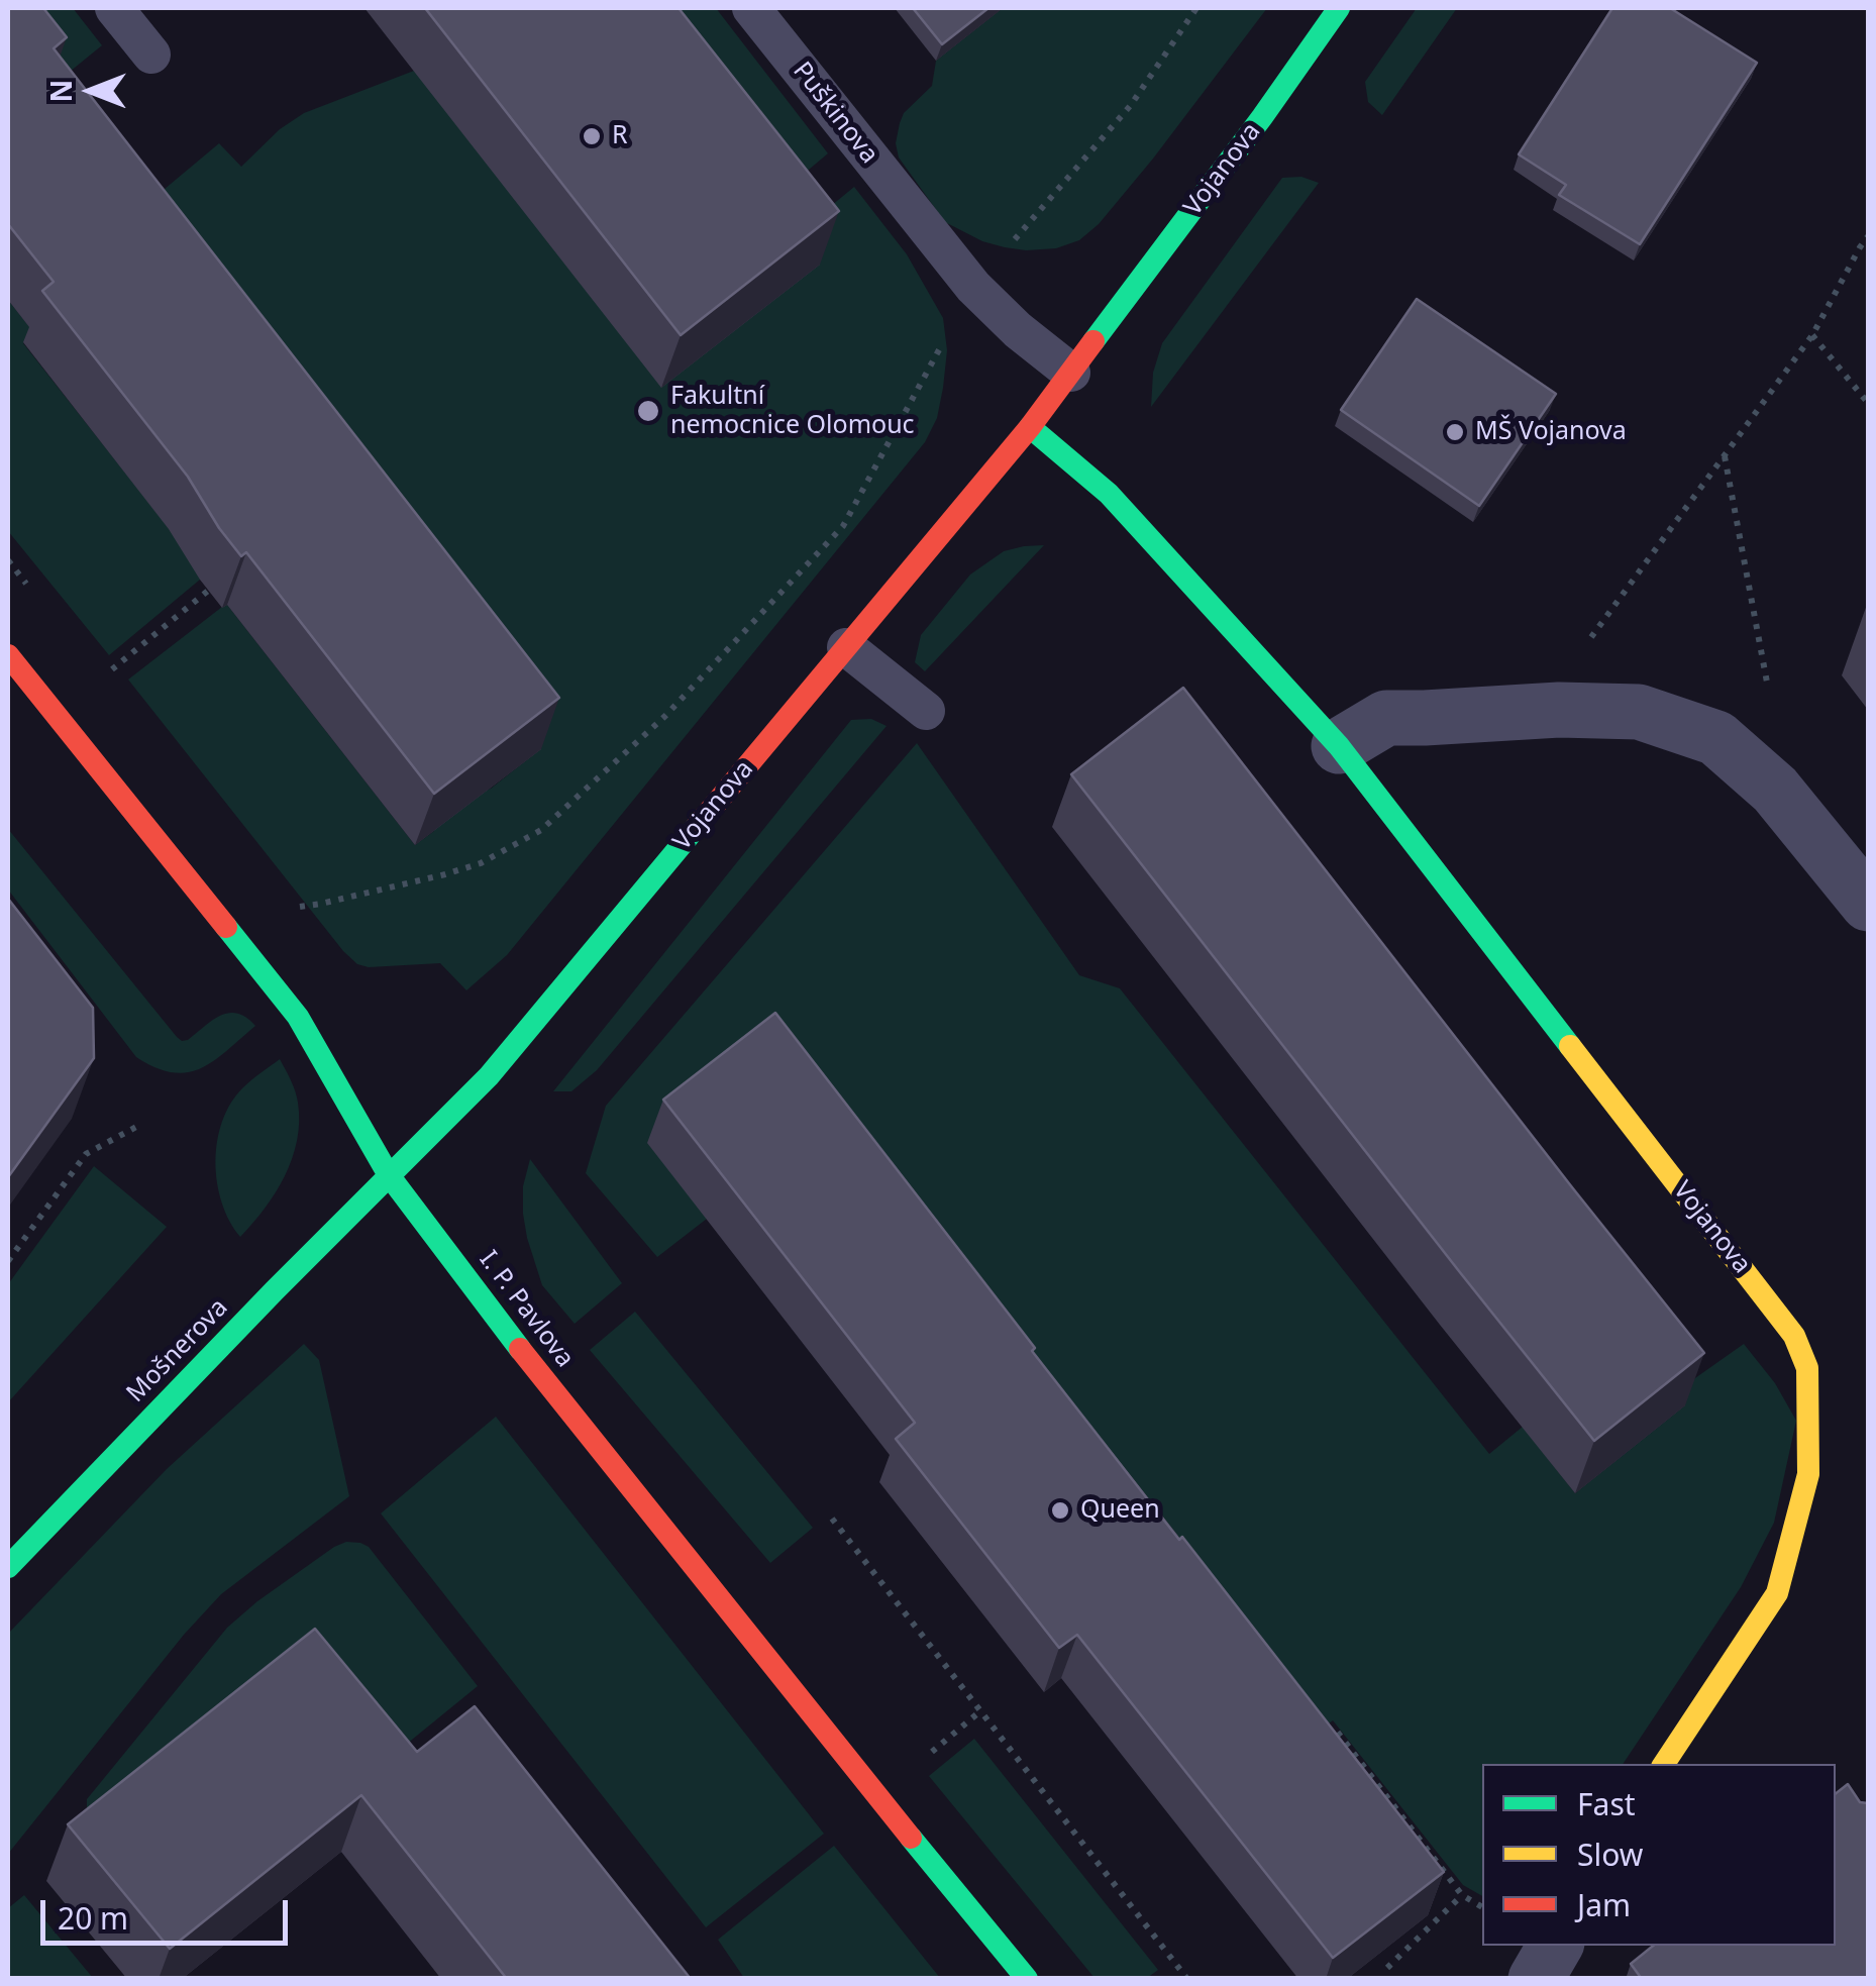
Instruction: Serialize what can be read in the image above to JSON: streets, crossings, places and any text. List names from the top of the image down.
{
  "streets": {
    "street": ["Vojanova", "I. P. Pavlova", "Mošnerova"],
    "lane": ["Puškinova"]
  },
  "crossings": [
    ["Puškinova", "Vojanova"],
    ["Vojanova", "I. P. Pavlova"],
    ["Vojanova", "Mošnerova"],
    ["I. P. Pavlova", "Mošnerova"]
  ],
  "places": [
    "R",
    "Fakultní nemocnice Olomouc",
    "MŠ Vojanova",
    "Queen"
  ],
  "legend": ["Fast", "Slow", "Jam"],
  "scale_bar": "20 m",
  "north": "left"
}
